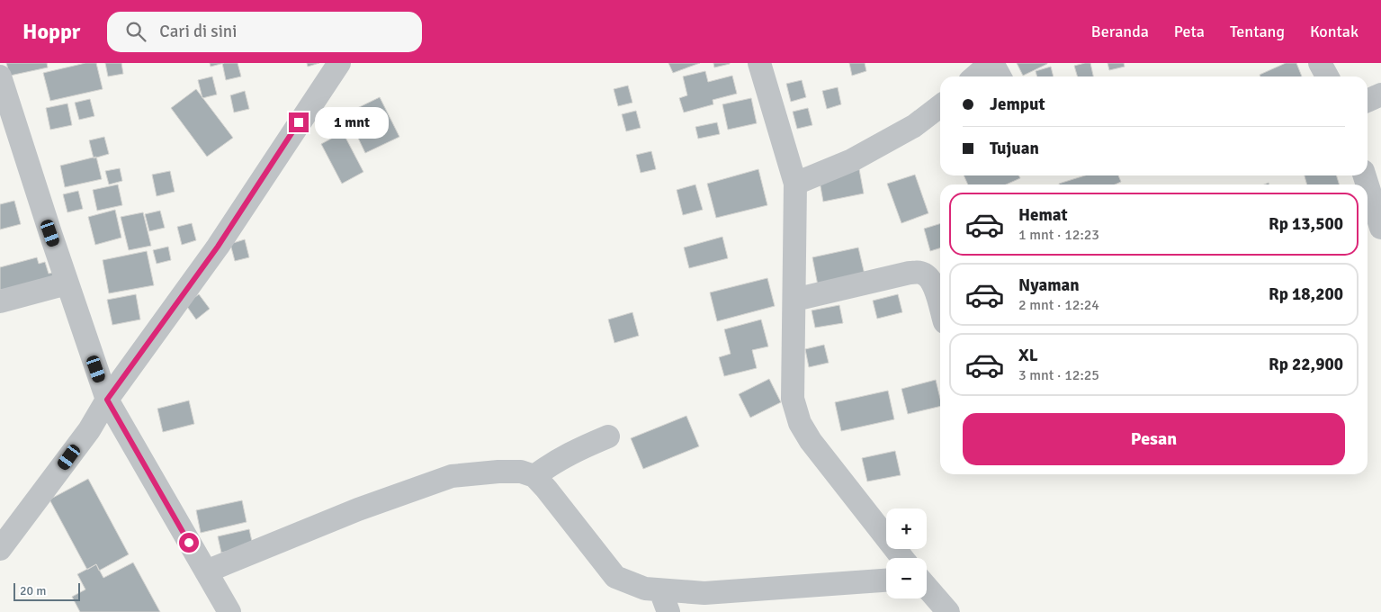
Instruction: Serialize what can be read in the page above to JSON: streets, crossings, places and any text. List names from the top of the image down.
{
  "scale_bar": "20 m",
  "page": {
    "header": "Hoppr",
    "search": "Cari di sini",
    "nav": [
      "Beranda",
      "Peta",
      "Tentang",
      "Kontak"
    ],
    "banner": ["Jemput", "Tujuan"],
    "bubble": "1 mnt",
    "list": [
      {
        "name": "Hemat",
        "note": "1 mnt · 12:23",
        "value": "Rp 13,500"
      },
      {
        "name": "Nyaman",
        "note": "2 mnt · 12:24",
        "value": "Rp 18,200"
      },
      {
        "name": "XL",
        "note": "3 mnt · 12:25",
        "value": "Rp 22,900"
      }
    ],
    "buttons": "Pesan",
    "map_buttons": ["+", "−"],
    "scale": "20 m"
  }
}
